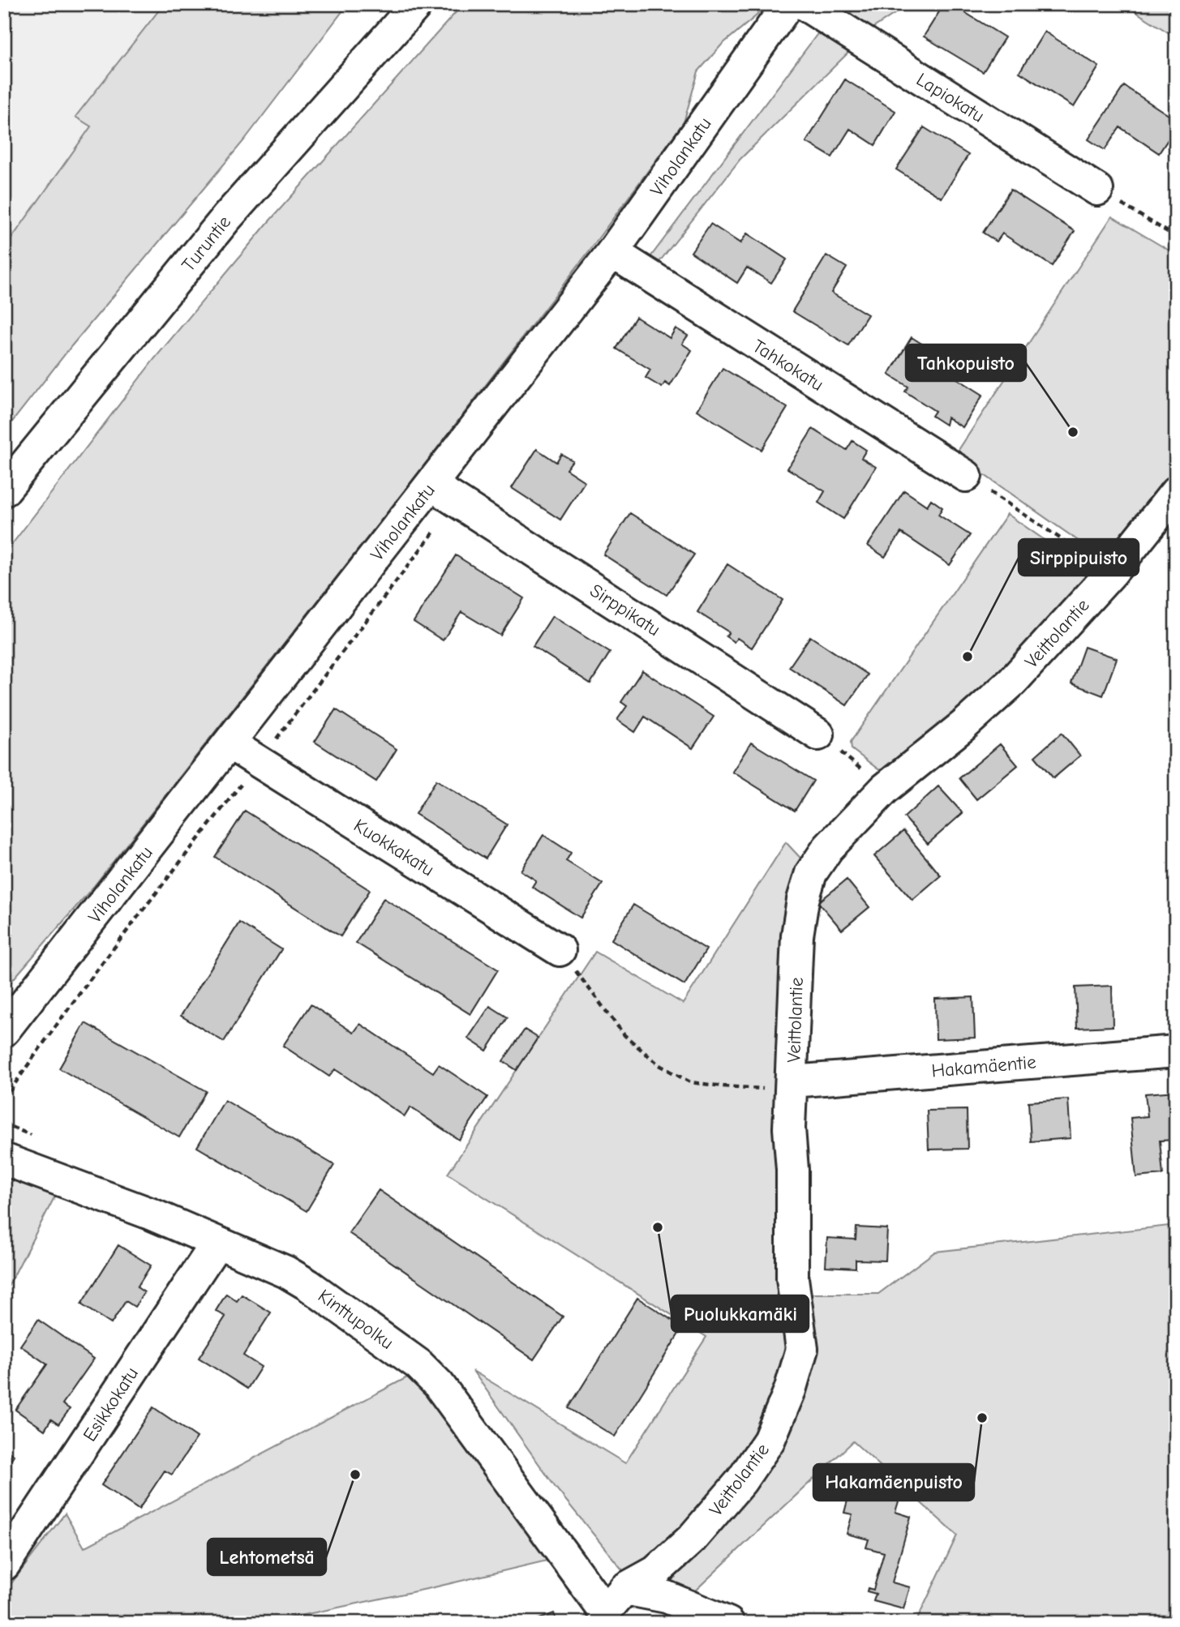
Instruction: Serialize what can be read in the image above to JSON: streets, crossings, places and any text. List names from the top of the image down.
{
  "streets": {
    "main road": [
      "Lapiokatu",
      "Viholankatu",
      "Turuntie",
      "Tahkokatu",
      "Sirppikatu",
      "Veittolantie",
      "Kuokkakatu",
      "Hakamäentie",
      "Kinttupolku",
      "Esikkokatu"
    ]
  },
  "crossings": [
    ["Viholankatu", "Tahkokatu"],
    ["Viholankatu", "Sirppikatu"],
    ["Viholankatu", "Kuokkakatu"],
    ["Veittolantie", "Hakamäentie"],
    ["Veittolantie", "Kinttupolku"],
    ["Kinttupolku", "Esikkokatu"]
  ],
  "places": [
    "Tahkopuisto",
    "Sirppipuisto",
    "Puolukkamäki",
    "Hakamäenpuisto",
    "Lehtometsä"
  ]
}
